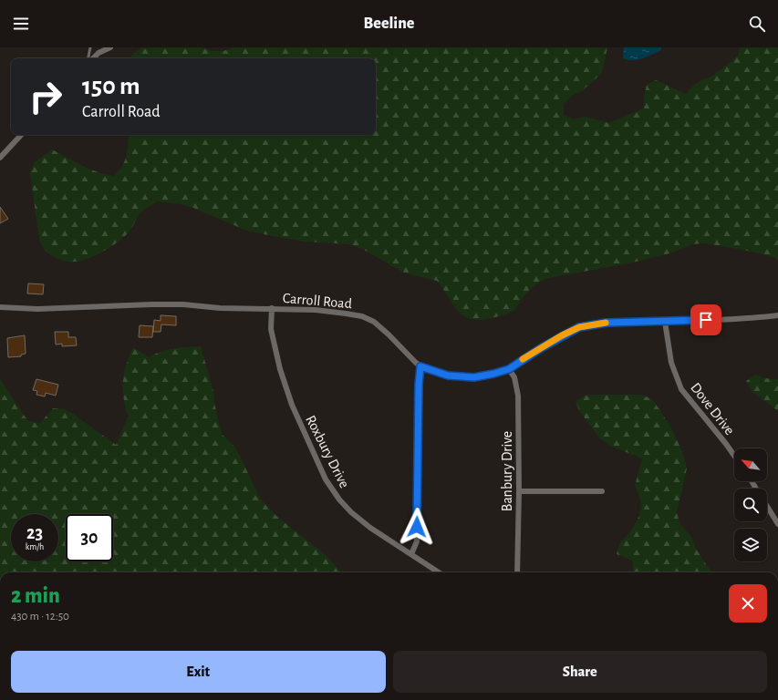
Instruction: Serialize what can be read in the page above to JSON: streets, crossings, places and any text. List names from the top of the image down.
{
  "streets": {
    "street": [
      "Carroll Road",
      "Dove Drive",
      "Roxbury Drive",
      "Banbury Drive"
    ]
  },
  "crossings": [
    ["Carroll Road", "Dove Drive"],
    ["Carroll Road", "Roxbury Drive"],
    ["Carroll Road", "Banbury Drive"]
  ],
  "north": "top left",
  "page": {
    "header": "Beeline",
    "turn": ["150 m", "Carroll Road"],
    "speed": "23 km/h",
    "limit": "30",
    "heading": ["2 min", "430 m · 12:50"],
    "buttons": ["Exit", "Share"]
  }
}
